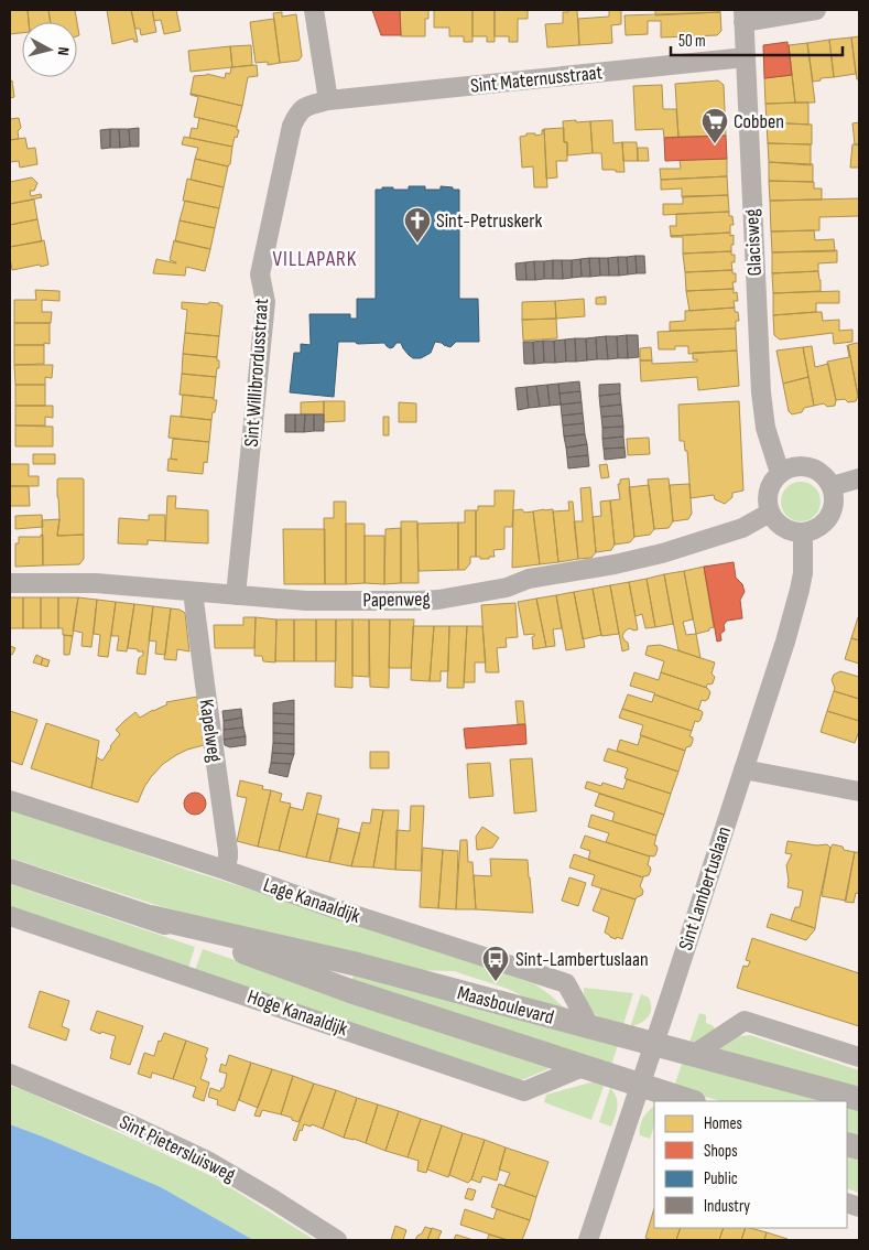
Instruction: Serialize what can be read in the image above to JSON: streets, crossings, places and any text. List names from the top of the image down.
{
  "streets": {
    "street": [
      "Sint Maternusstraat",
      "Glacisweg",
      "Sint Willibrordusstraat",
      "Papenweg",
      "Kapelweg",
      "Sint Lambertuslaan",
      "Lage Kanaaldijk",
      "Maasboulevard",
      "Hoge Kanaaldijk",
      "Sint Pietersluisweg"
    ]
  },
  "crossings": [
    ["Sint Maternusstraat", "Glacisweg"],
    ["Sint Maternusstraat", "Sint Willibrordusstraat"],
    ["Glacisweg", "Papenweg"],
    ["Glacisweg", "Sint Lambertuslaan"],
    ["Sint Willibrordusstraat", "Papenweg"],
    ["Papenweg", "Kapelweg"],
    ["Papenweg", "Sint Lambertuslaan"],
    ["Kapelweg", "Lage Kanaaldijk"],
    ["Sint Lambertuslaan", "Maasboulevard"],
    ["Lage Kanaaldijk", "Maasboulevard"],
    ["Maasboulevard", "Hoge Kanaaldijk"]
  ],
  "districts": ["VILLAPARK"],
  "places": {
    "supermarket": ["Cobben"],
    "church": ["Sint-Petruskerk"],
    "bus stop": ["Sint-Lambertuslaan"]
  },
  "legend": [
    "Homes",
    "Shops",
    "Public",
    "Industry"
  ],
  "scale_bar": "50 m",
  "north": "right"
}
